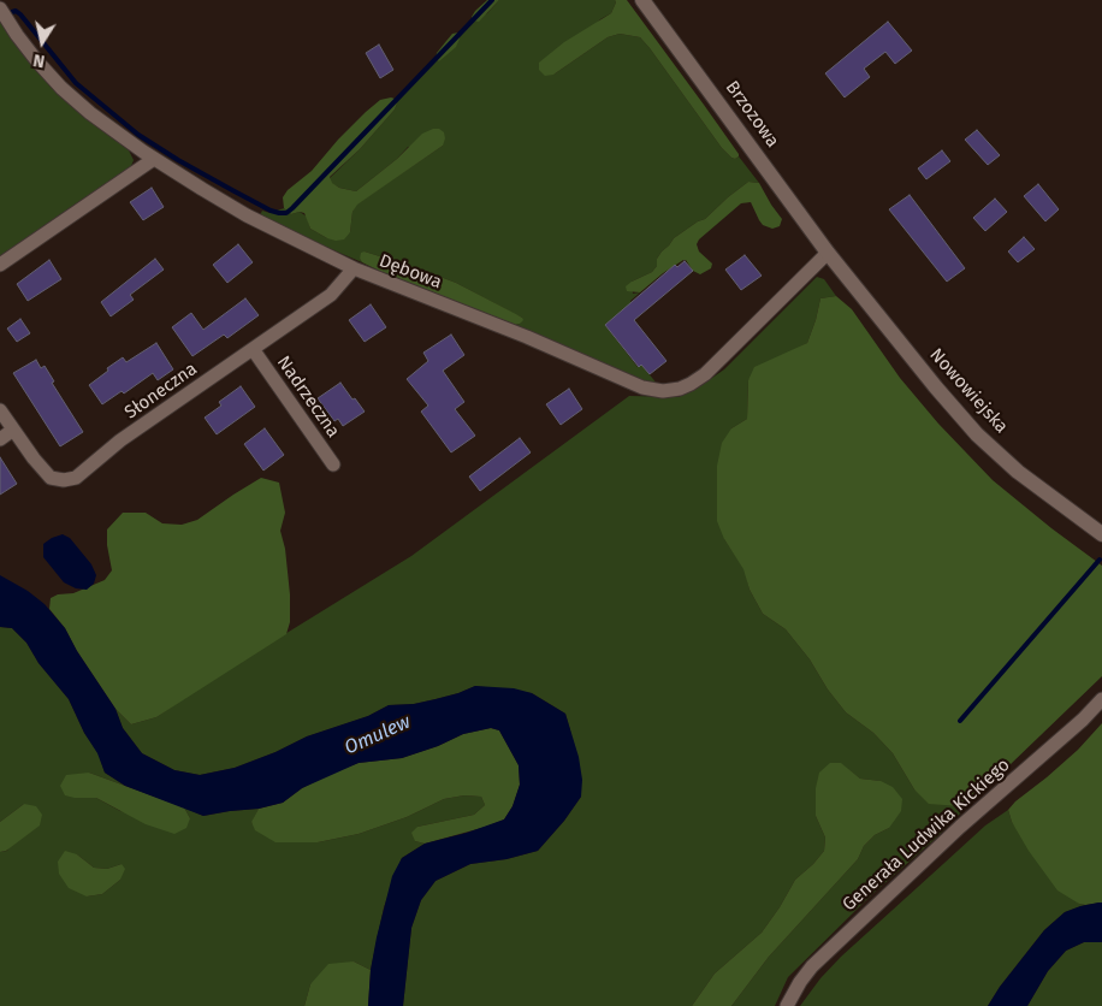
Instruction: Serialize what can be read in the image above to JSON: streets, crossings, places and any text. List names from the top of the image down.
{
  "streets": {
    "main road": ["Brzozowa", "Nowowiejska"],
    "street": [
      "Dębowa",
      "Słoneczna",
      "Nadrzeczna",
      "Generała Ludwika Kickiego"
    ]
  },
  "crossings": [
    ["Brzozowa", "Dębowa"],
    ["Brzozowa", "Nowowiejska"],
    ["Dębowa", "Słoneczna"],
    ["Dębowa", "Nowowiejska"],
    ["Słoneczna", "Nadrzeczna"]
  ],
  "water": ["Omulew"],
  "north": "bottom"
}
